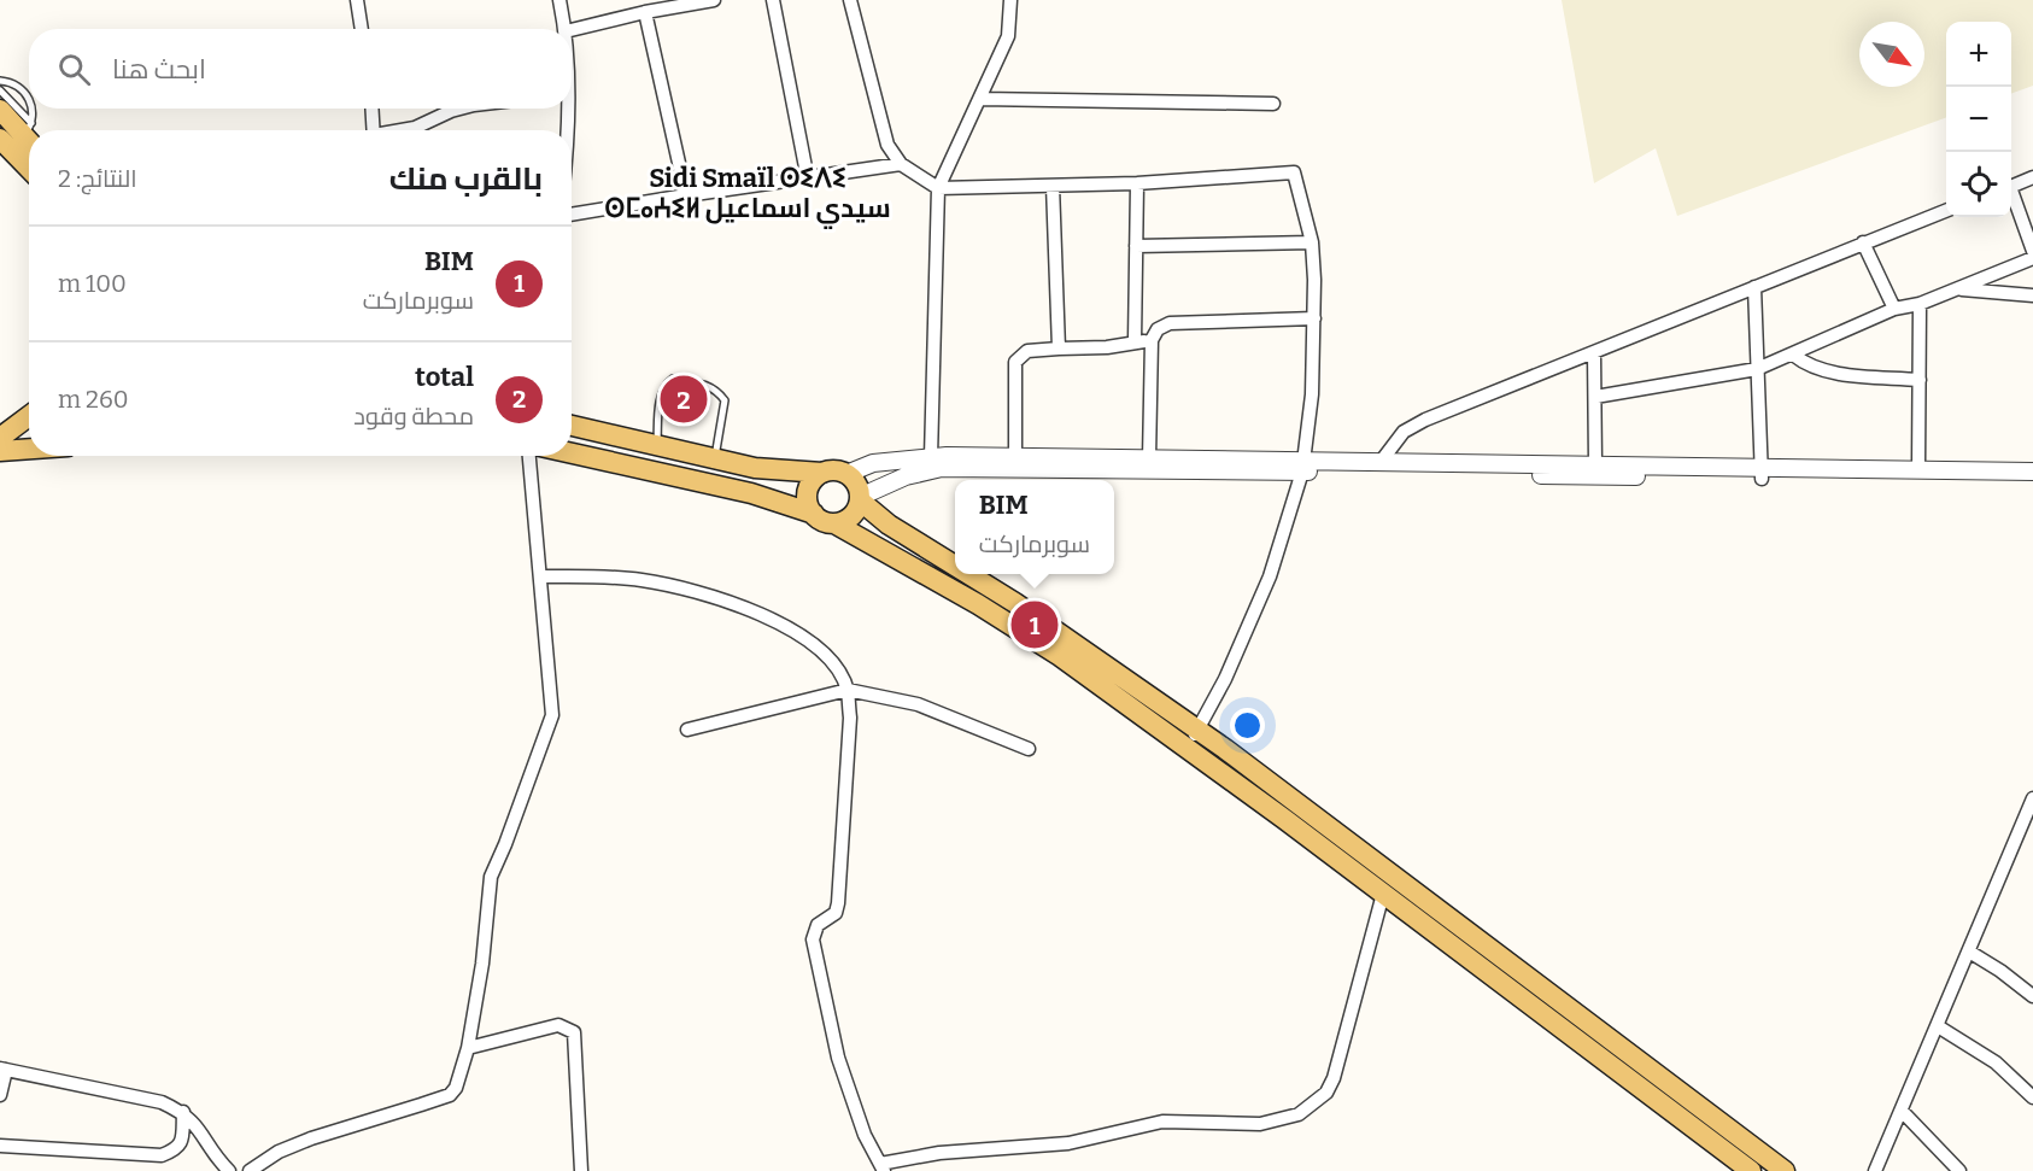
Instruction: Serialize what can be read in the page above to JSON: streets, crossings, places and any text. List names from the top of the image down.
{
  "districts": ["Sidi Smaïl ⵙⵉⴷⵉ ⵙⵎⴰⵄⵉⵍ سيدي اسماعيل"],
  "north": "bottom right",
  "page": {
    "map_buttons": ["+", "−"],
    "search": "ابحث هنا",
    "heading": ["بالقرب منك", "النتائج: 2"],
    "list": [
      {
        "mark": "1",
        "name": "BIM",
        "note": "سوبرماركت",
        "value": "100 m"
      },
      {
        "mark": "2",
        "name": "total",
        "note": "محطة وقود",
        "value": "260 m"
      }
    ],
    "pins": ["2", "1"],
    "popup": ["BIM", "سوبرماركت"]
  }
}
